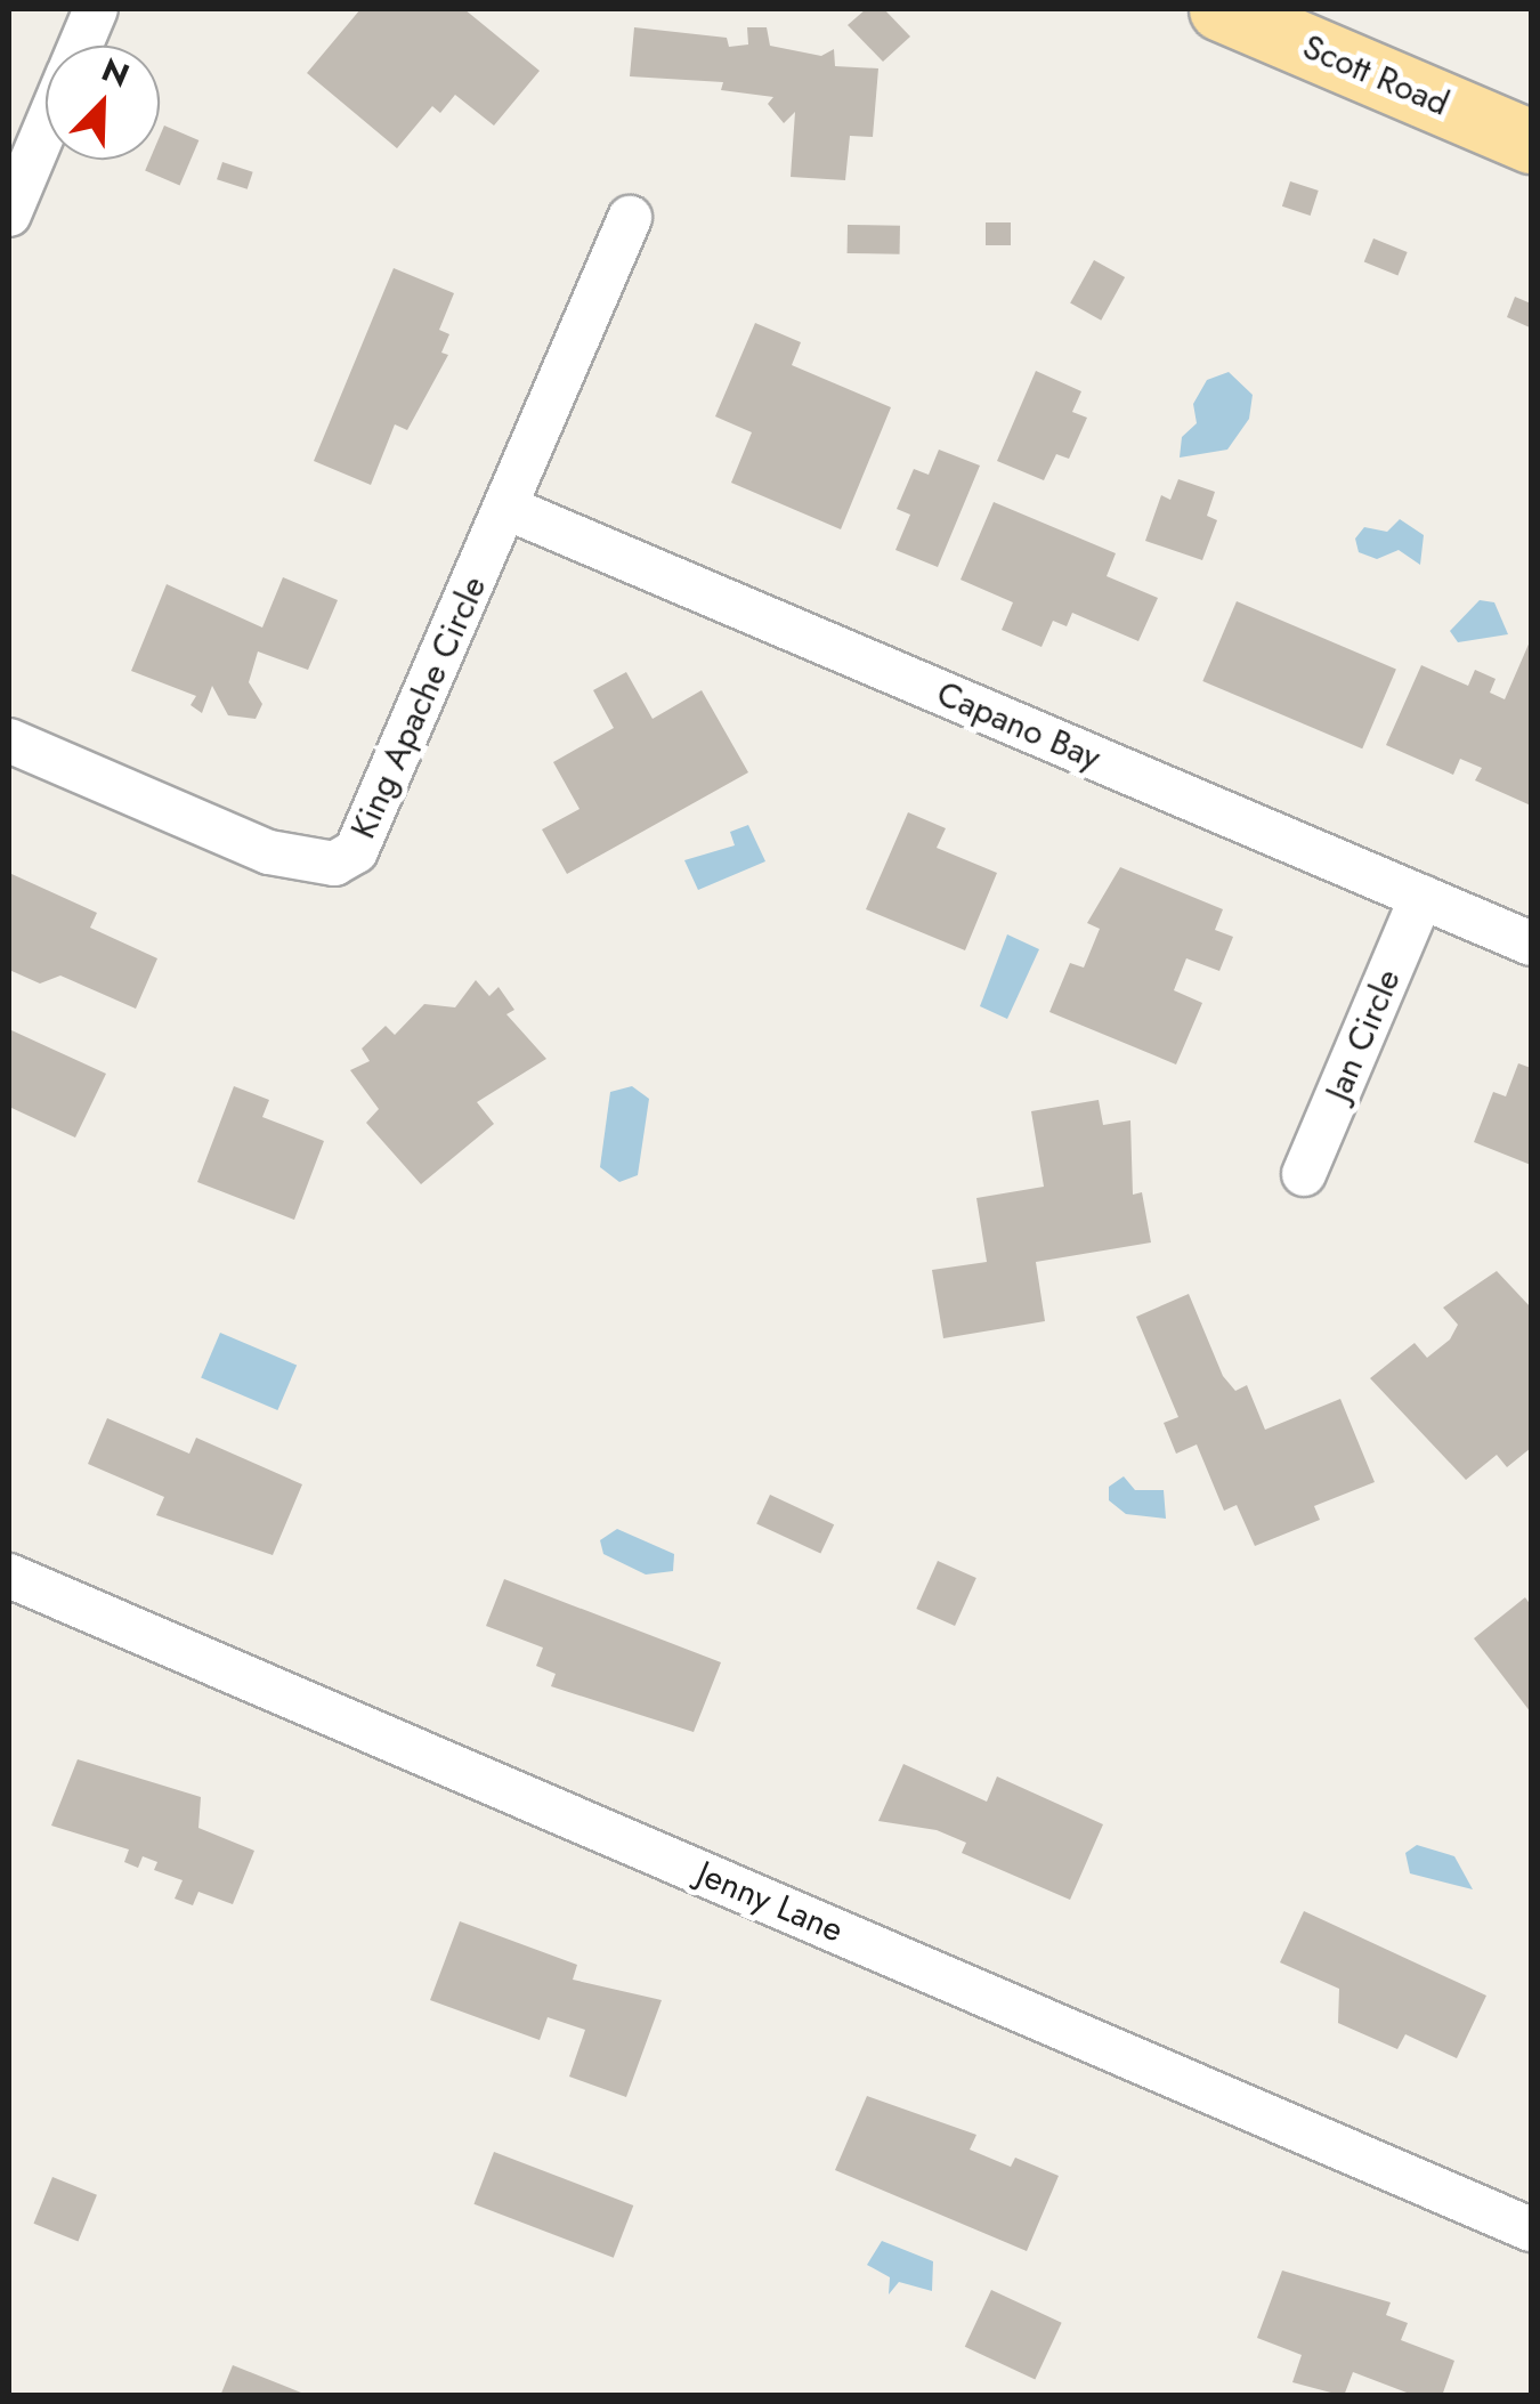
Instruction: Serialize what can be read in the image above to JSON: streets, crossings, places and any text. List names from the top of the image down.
{
  "streets": {
    "main road": ["Scott Road"],
    "street": [
      "King Apache Circle",
      "Capano Bay",
      "Jan Circle",
      "Jenny Lane"
    ]
  },
  "crossings": [
    ["King Apache Circle", "Capano Bay"],
    ["Capano Bay", "Jan Circle"]
  ],
  "north": "top right"
}
